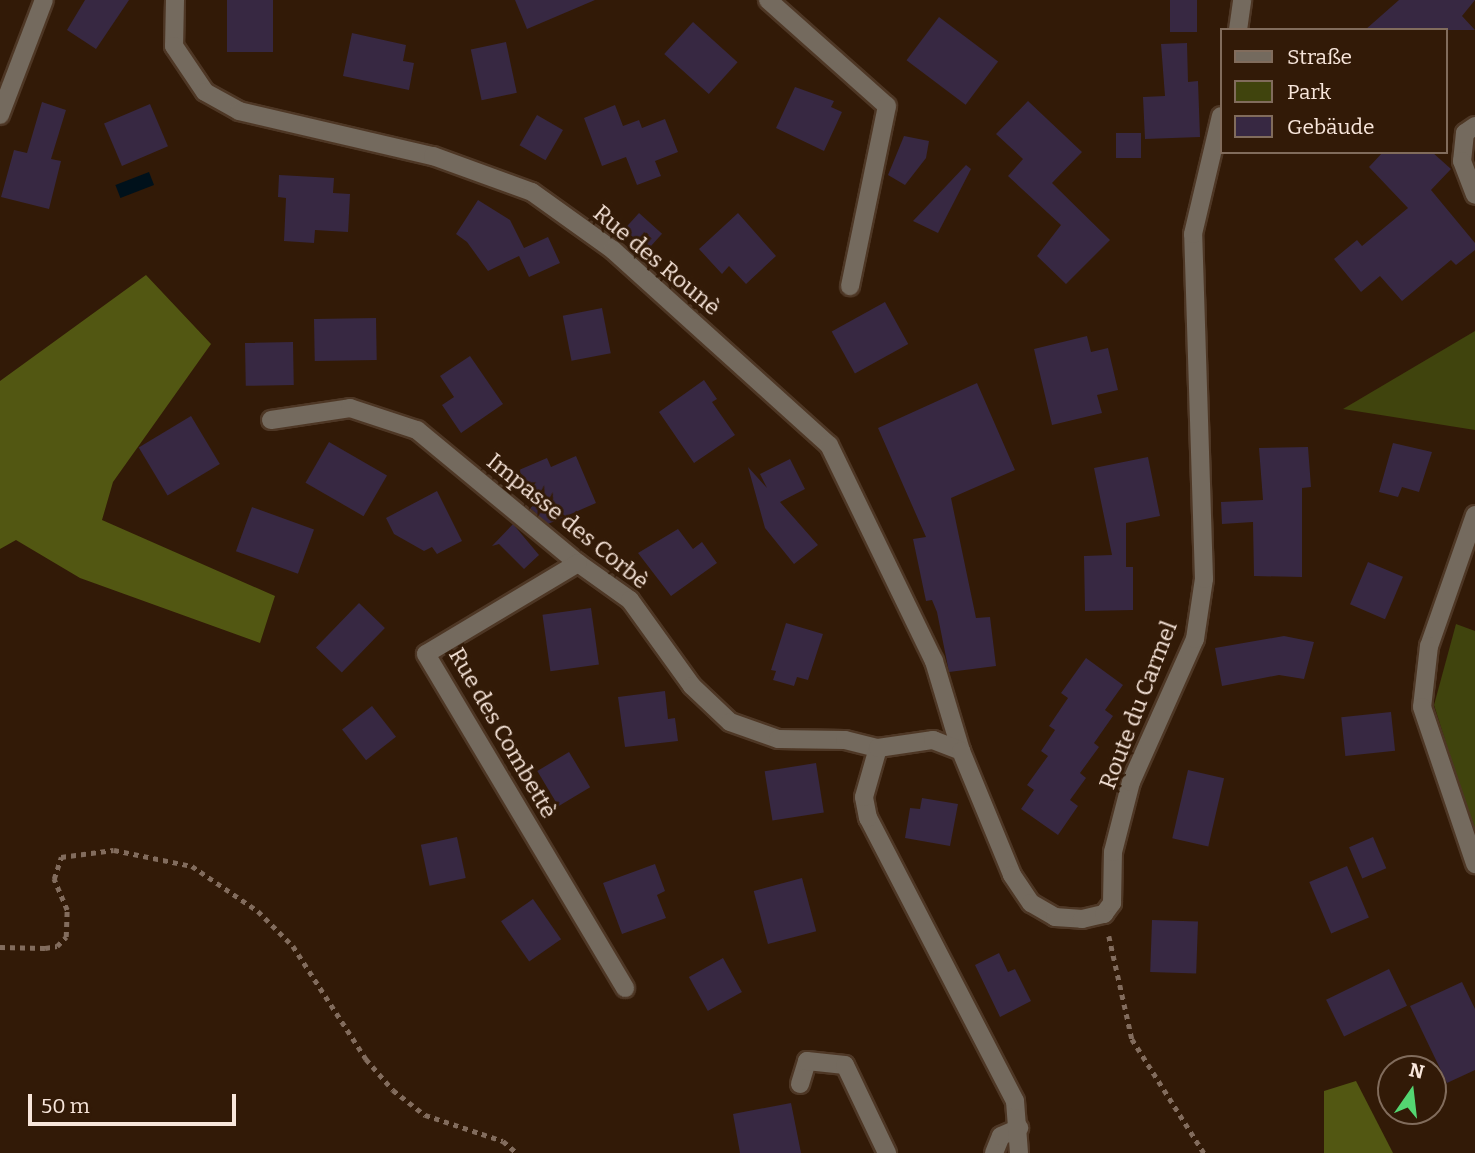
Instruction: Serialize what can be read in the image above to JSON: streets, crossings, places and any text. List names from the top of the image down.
{
  "streets": {
    "street": [
      "Rue des Rounè",
      "Impasse des Corbè",
      "Route du Carmel",
      "Rue des Combettè"
    ]
  },
  "crossings": [
    ["Impasse des Corbè", "Rue des Combettè"]
  ],
  "legend": ["Straße", "Park", "Gebäude"],
  "scale_bar": "50 m",
  "north": "top"
}
